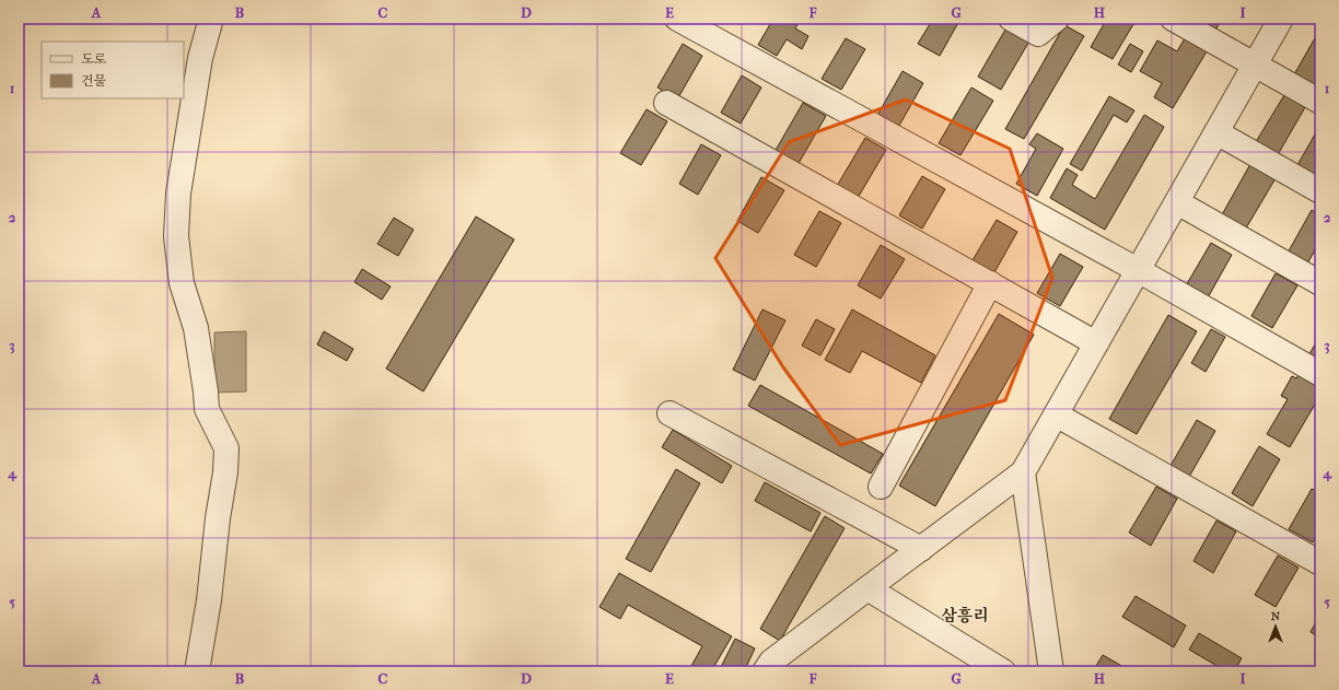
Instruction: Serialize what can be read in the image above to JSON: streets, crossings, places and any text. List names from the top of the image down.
{
  "districts": ["삼흥리"],
  "legend": ["도로", "건물"],
  "north": "top",
  "grid": {
    "columns": [
      "A",
      "B",
      "C",
      "D",
      "E",
      "F",
      "G",
      "H",
      "I"
    ],
    "rows": [
      "1",
      "2",
      "3",
      "4",
      "5"
    ]
  }
}
